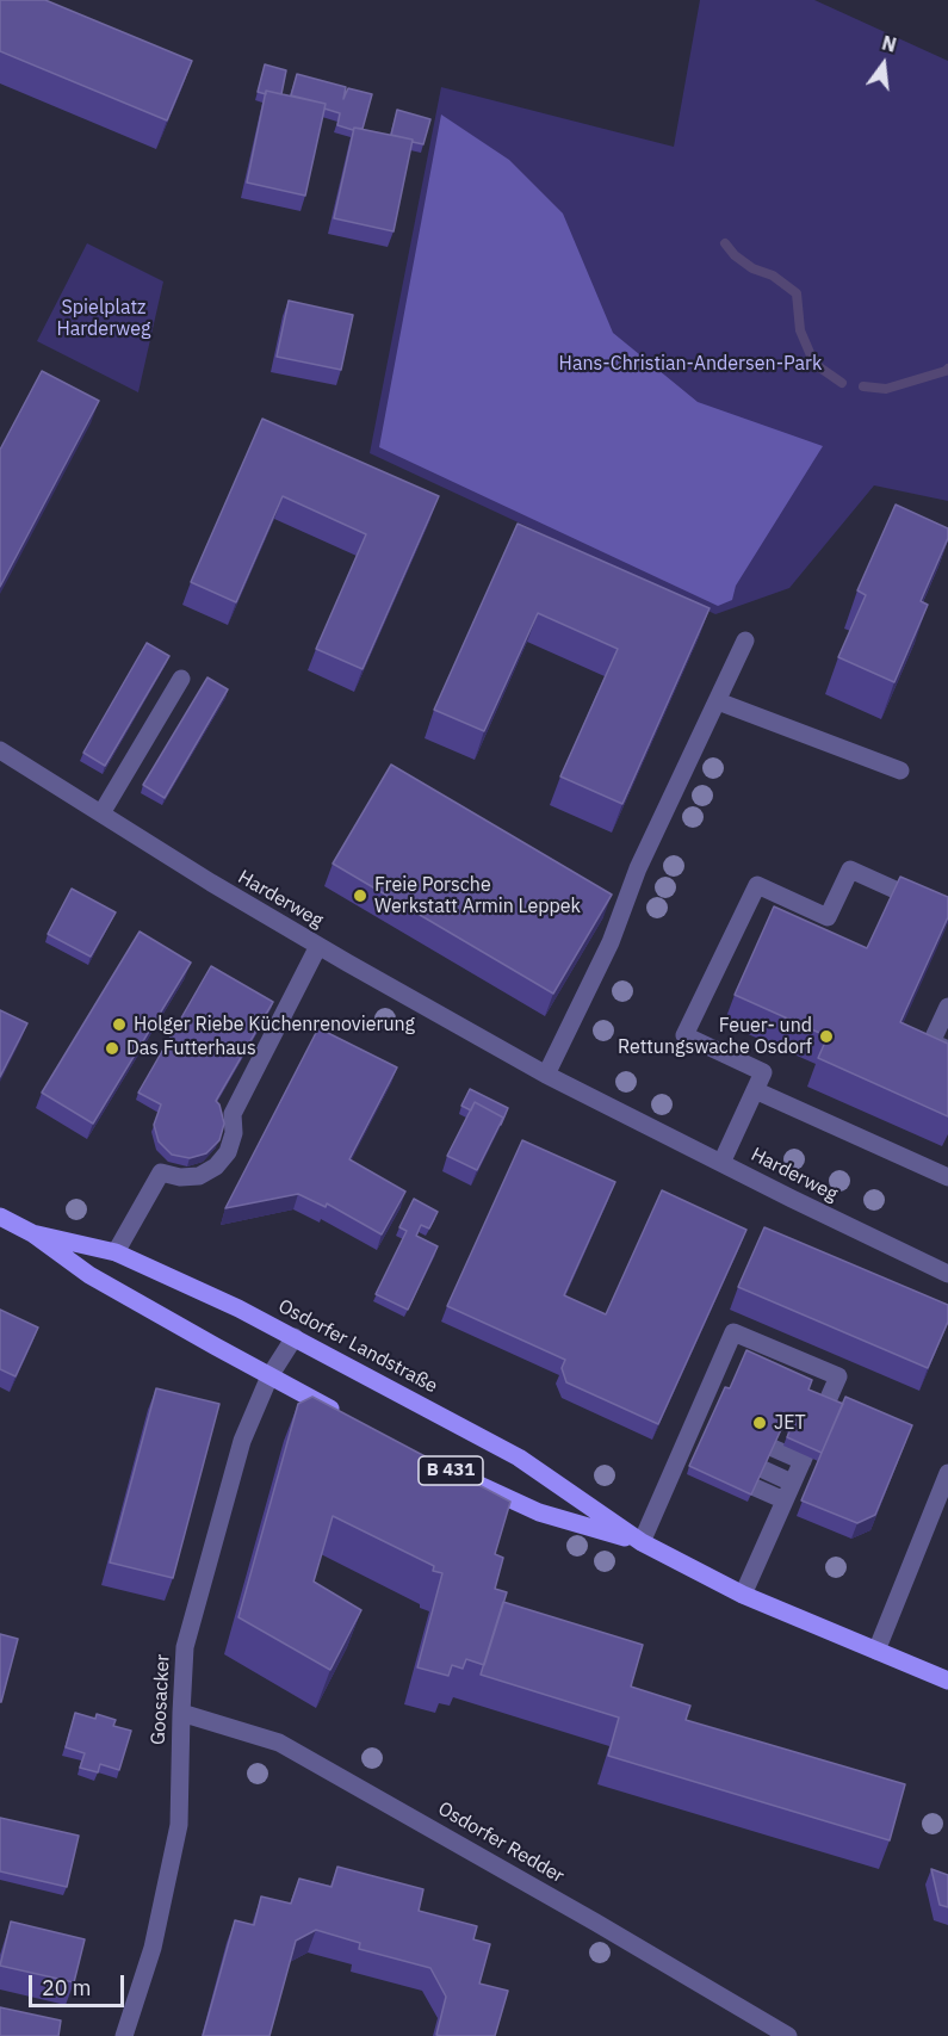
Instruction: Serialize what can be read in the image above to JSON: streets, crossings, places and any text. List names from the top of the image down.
{
  "streets": {
    "main road": ["Osdorfer Landstraße", "B 431"],
    "street": ["Harderweg", "Goosacker", "Osdorfer Redder"]
  },
  "crossings": [
    ["Osdorfer Landstraße", "Goosacker"],
    ["Goosacker", "Osdorfer Redder"]
  ],
  "parks": ["Spielplatz Harderweg", "Hans-Christian-Andersen-Park"],
  "places": [
    "Freie Porsche Werkstatt Armin Leppek",
    "Holger Riebe Küchenrenovierung",
    "Feuer- und Rettungswache Osdorf",
    "Das Futterhaus",
    "JET"
  ],
  "scale_bar": "20 m",
  "north": "top"
}
